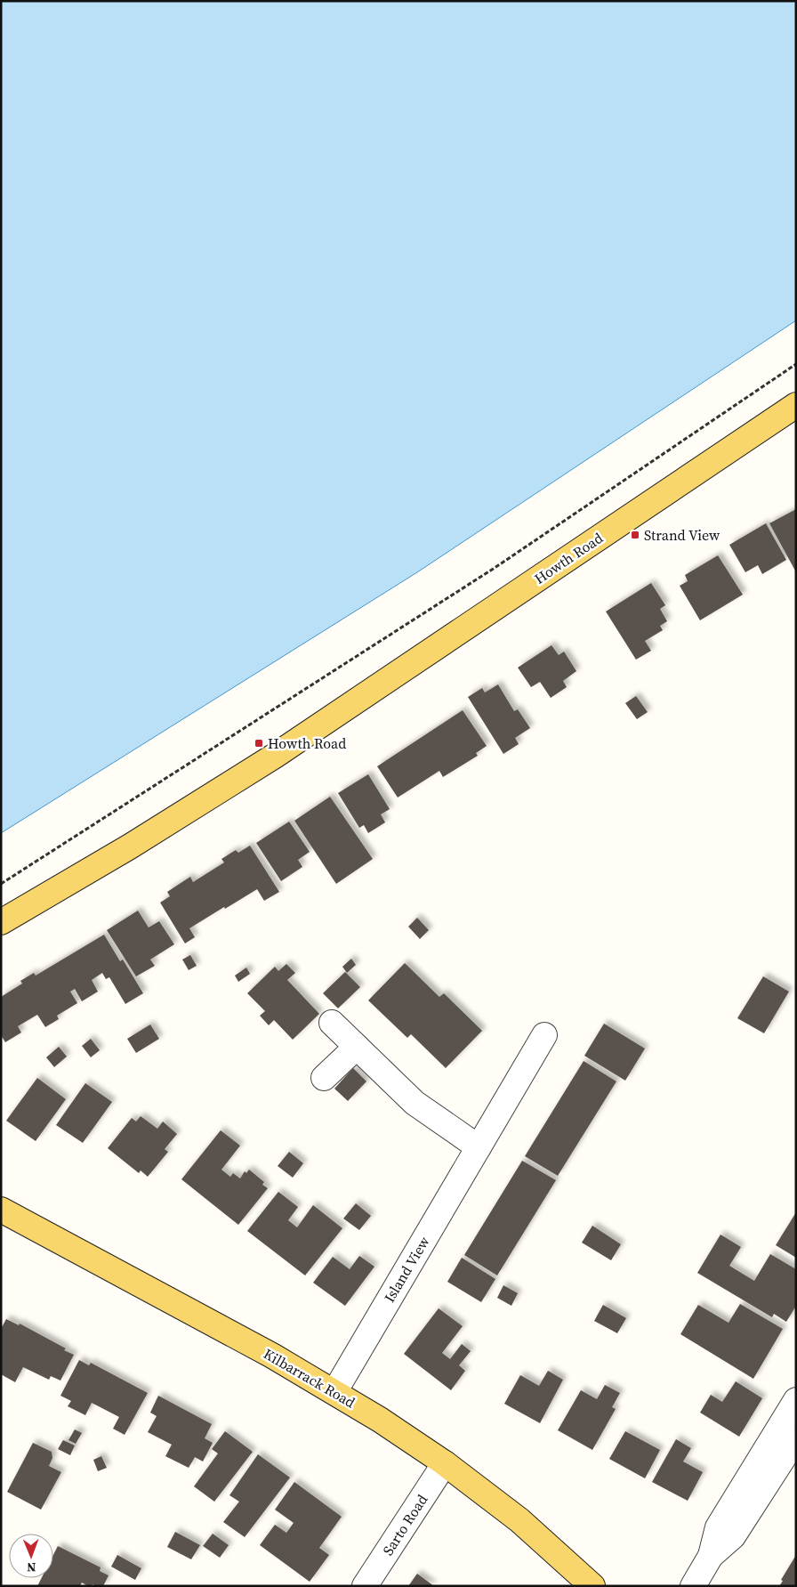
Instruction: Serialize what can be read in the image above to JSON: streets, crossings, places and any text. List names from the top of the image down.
{
  "streets": {
    "main road": ["Howth Road", "Kilbarrack Road"],
    "street": ["Island View", "Sarto Road"]
  },
  "crossings": [
    ["Island View", "Kilbarrack Road"],
    ["Kilbarrack Road", "Sarto Road"]
  ],
  "places": {
    "transit": ["Strand View", "Howth Road"]
  },
  "north": "bottom"
}
